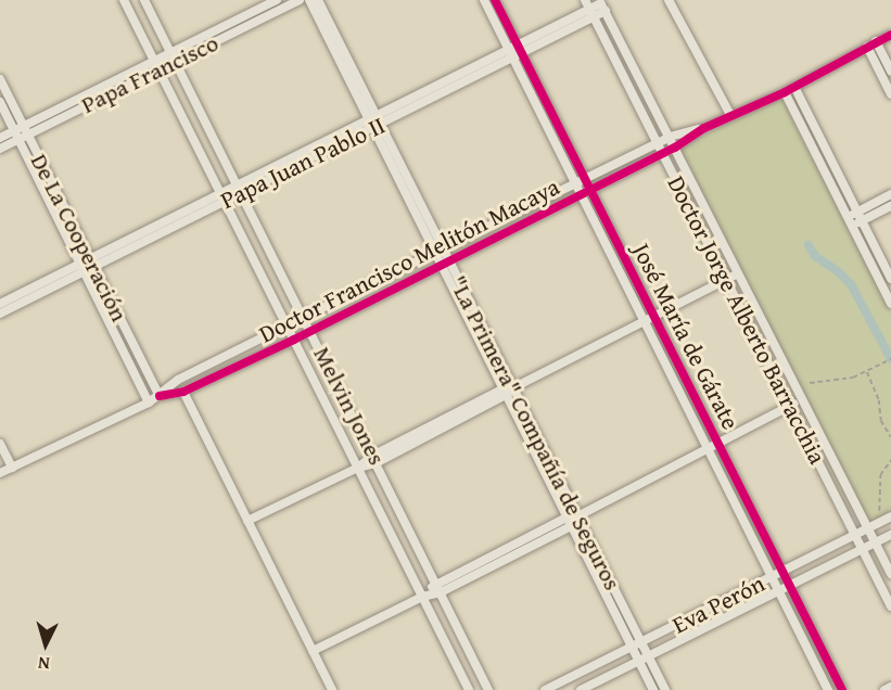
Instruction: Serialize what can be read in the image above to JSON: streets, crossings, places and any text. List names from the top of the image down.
{
  "streets": {
    "street": [
      "Papa Francisco",
      "Papa Juan Pablo II",
      "De La Cooperación",
      "Doctor Francisco Melitón Macaya",
      "Doctor Jorge Alberto Barracchia",
      "José María de Gárate",
      "Melvin Jones",
      "\"La Primera\" Compañía de Seguros",
      "Eva Perón"
    ]
  },
  "crossings": [
    ["Papa Francisco", "De La Cooperación"],
    ["Papa Francisco", "Melvin Jones"],
    ["Papa Juan Pablo II", "De La Cooperación"],
    ["Papa Juan Pablo II", "Doctor Jorge Alberto Barracchia"],
    ["Papa Juan Pablo II", "José María de Gárate"],
    ["Papa Juan Pablo II", "Melvin Jones"],
    ["Papa Juan Pablo II", "\"La Primera\" Compañía de Seguros"],
    ["De La Cooperación", "Doctor Francisco Melitón Macaya"],
    ["Doctor Francisco Melitón Macaya", "Doctor Jorge Alberto Barracchia"],
    ["Doctor Francisco Melitón Macaya", "José María de Gárate"],
    ["Doctor Francisco Melitón Macaya", "Melvin Jones"],
    ["Doctor Francisco Melitón Macaya", "\"La Primera\" Compañía de Seguros"],
    ["Doctor Jorge Alberto Barracchia", "Eva Perón"],
    ["José María de Gárate", "Eva Perón"],
    ["\"La Primera\" Compañía de Seguros", "Eva Perón"]
  ],
  "north": "bottom"
}
